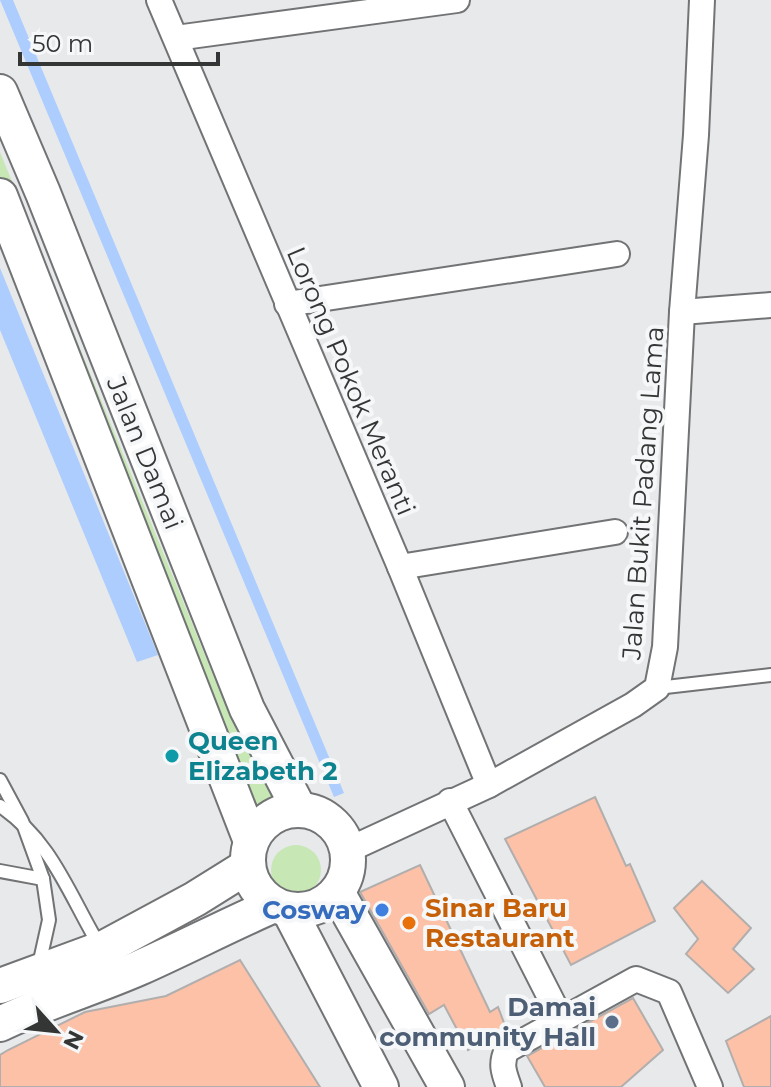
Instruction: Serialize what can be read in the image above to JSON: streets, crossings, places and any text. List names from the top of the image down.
{
  "streets": {
    "main road": ["Jalan Damai"],
    "street": ["Lorong Pokok Meranti", "Jalan Bukit Padang Lama"]
  },
  "crossings": [
    ["Lorong Pokok Meranti", "Jalan Bukit Padang Lama"],
    ["Jalan Damai", "Jalan Bukit Padang Lama"]
  ],
  "places": [
    "Queen Elizabeth 2",
    "Cosway",
    "Sinar Baru Restaurant",
    "Damai community Hall"
  ],
  "scale_bar": "50 m",
  "north": "bottom right"
}
